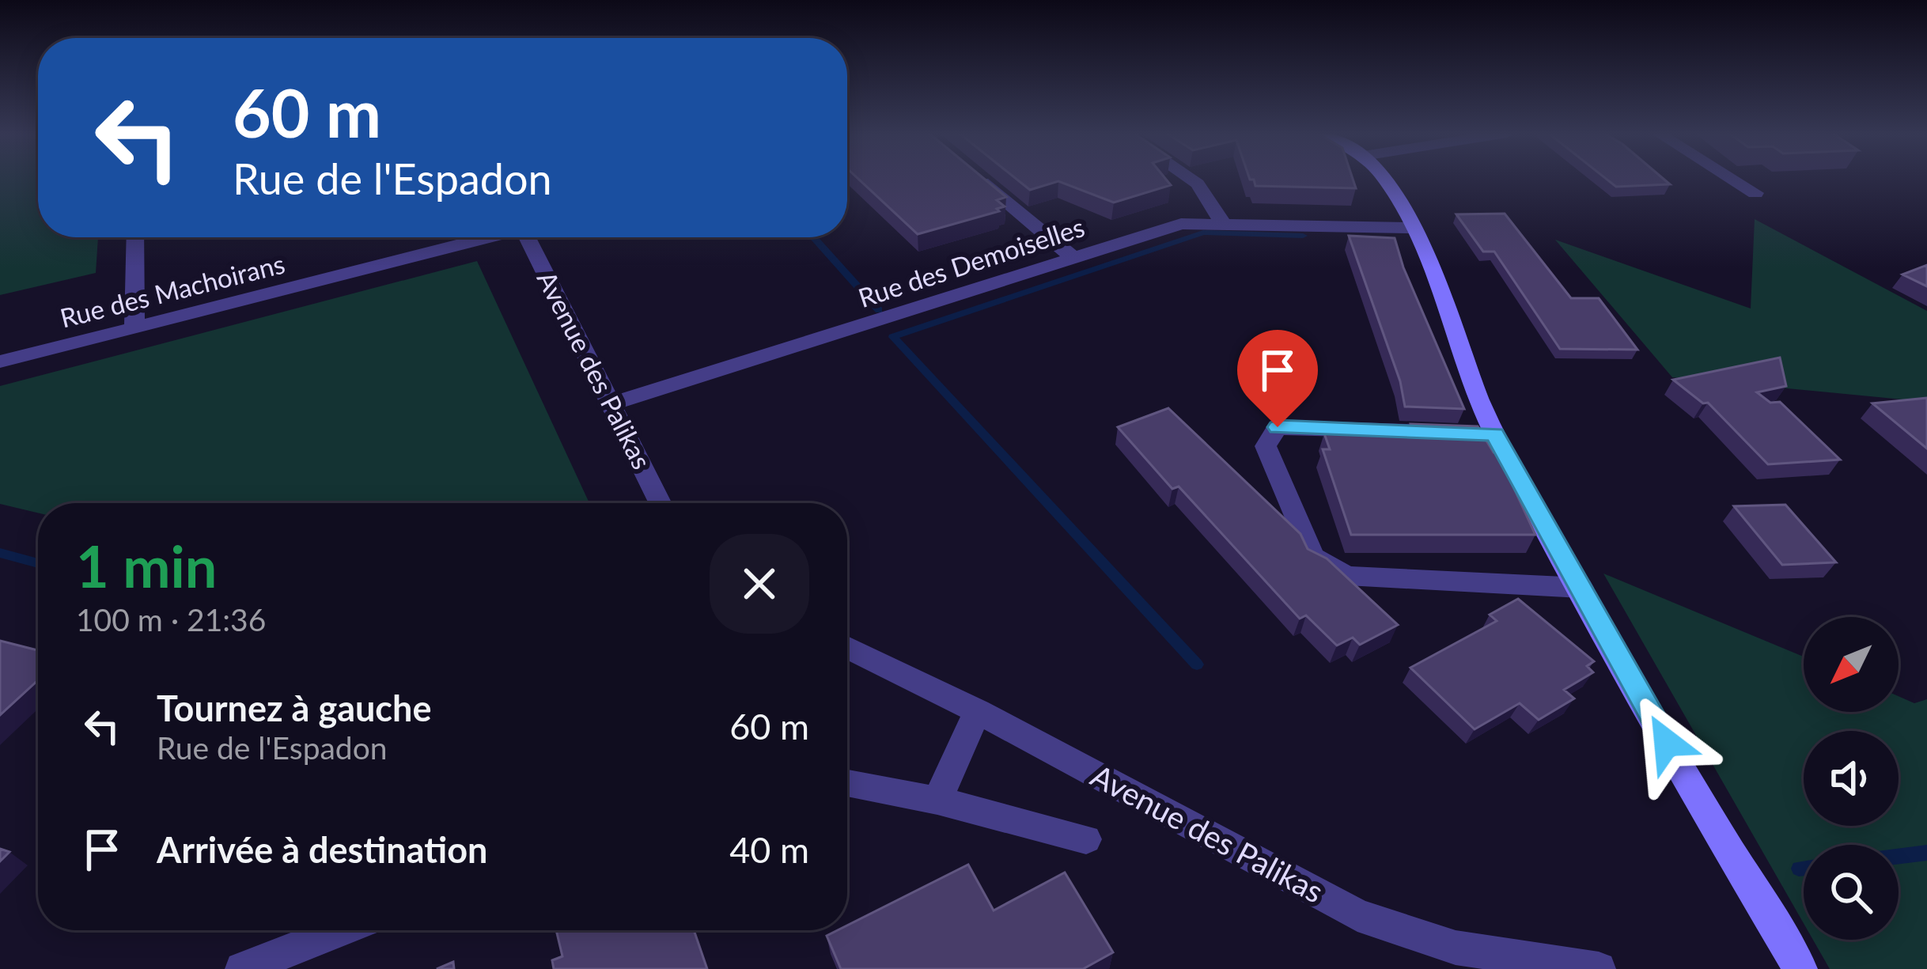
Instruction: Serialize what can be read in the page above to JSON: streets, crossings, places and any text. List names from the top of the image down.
{
  "streets": {
    "street": ["Rue des Demoiselles", "Rue des Machoirans", "Avenue des Palikas"]
  },
  "crossings": [
    ["Rue des Demoiselles", "Avenue des Palikas"]
  ],
  "north": "bottom left",
  "page": {
    "turn": ["60 m", "Rue de l'Espadon"],
    "heading": ["1 min", "100 m · 21:36"],
    "list": [
      {
        "name": "Tournez à gauche",
        "note": "Rue de l'Espadon",
        "value": "60 m"
      },
      {
        "name": "Arrivée à destination",
        "value": "40 m"
      }
    ]
  }
}
